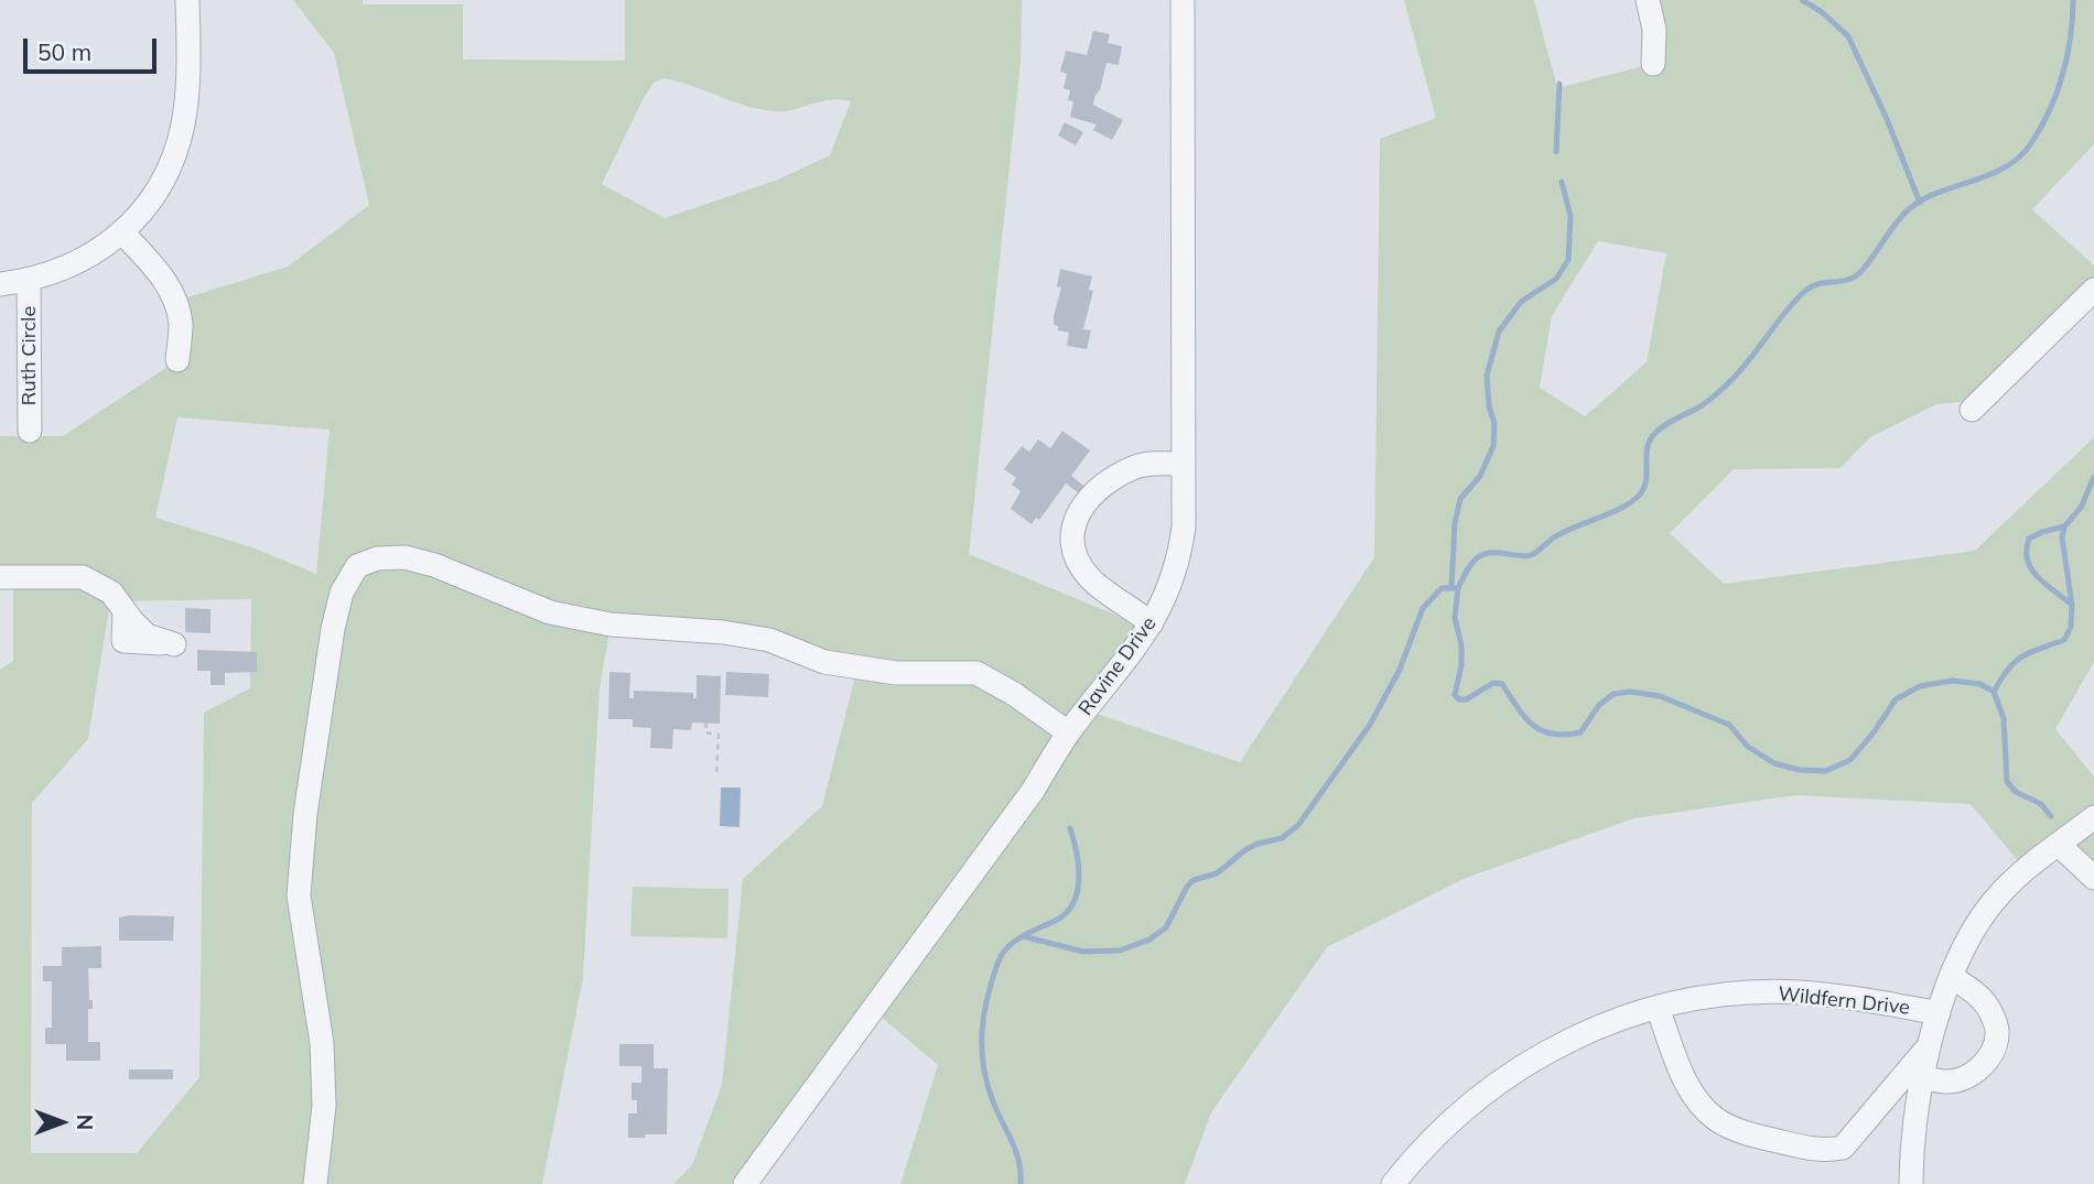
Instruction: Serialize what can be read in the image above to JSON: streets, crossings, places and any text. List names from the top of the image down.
{
  "streets": {
    "street": ["Ruth Circle", "Ravine Drive", "Wildfern Drive"]
  },
  "scale_bar": "50 m",
  "north": "right"
}
